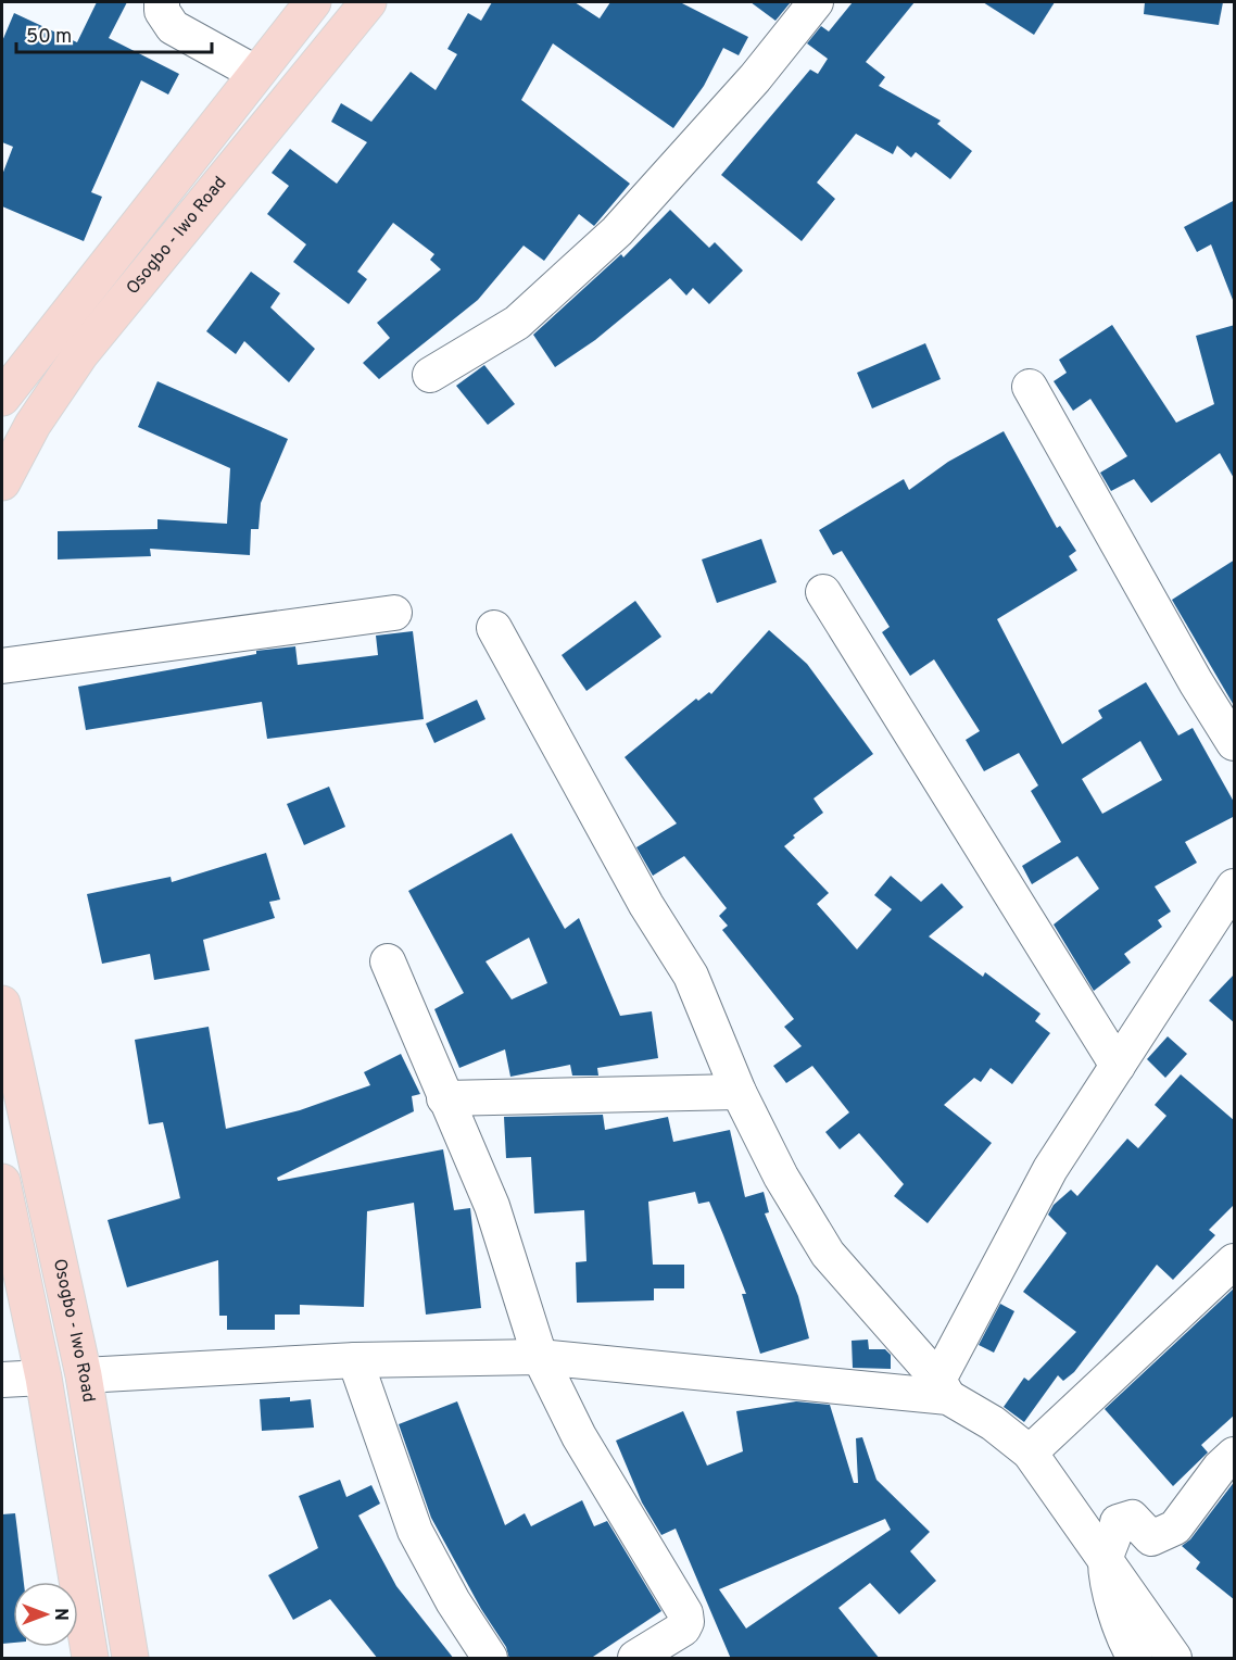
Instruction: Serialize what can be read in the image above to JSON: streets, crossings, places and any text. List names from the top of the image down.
{
  "streets": {
    "main road": ["Osogbo - Iwo Road"]
  },
  "scale_bar": "50 m",
  "north": "right"
}
